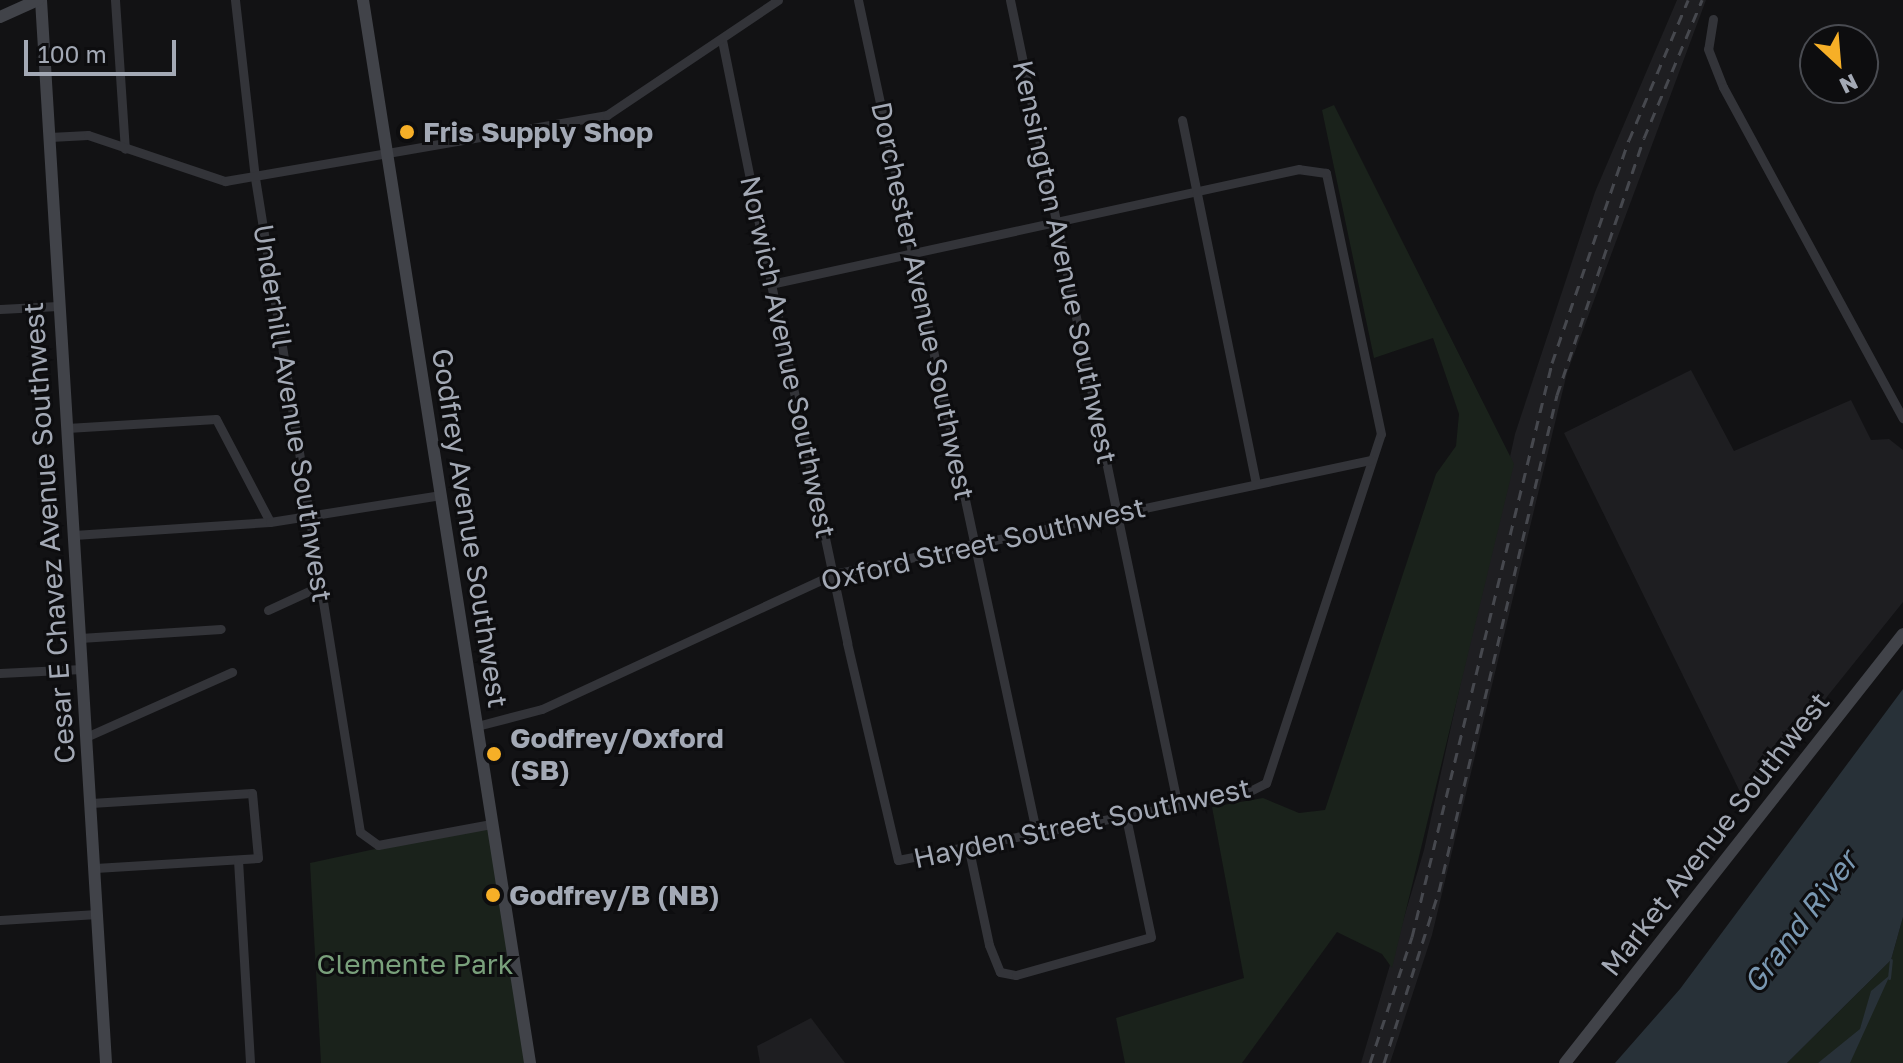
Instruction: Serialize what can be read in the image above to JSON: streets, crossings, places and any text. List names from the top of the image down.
{
  "streets": {
    "main road": ["Godfrey Avenue Southwest", "Cesar E Chavez Avenue Southwest", "Market Avenue Southwest"],
    "street": [
      "Kensington Avenue Southwest",
      "Dorchester Avenue Southwest",
      "Norwich Avenue Southwest",
      "Underhill Avenue Southwest",
      "Oxford Street Southwest",
      "Hayden Street Southwest"
    ]
  },
  "crossings": [
    ["Kensington Avenue Southwest", "Oxford Street Southwest"],
    ["Kensington Avenue Southwest", "Hayden Street Southwest"],
    ["Dorchester Avenue Southwest", "Oxford Street Southwest"],
    ["Dorchester Avenue Southwest", "Hayden Street Southwest"],
    ["Norwich Avenue Southwest", "Oxford Street Southwest"],
    ["Norwich Avenue Southwest", "Hayden Street Southwest"],
    ["Underhill Avenue Southwest", "Godfrey Avenue Southwest"],
    ["Godfrey Avenue Southwest", "Oxford Street Southwest"],
    ["Oxford Street Southwest", "Hayden Street Southwest"]
  ],
  "water": ["Grand River"],
  "parks": ["Clemente Park"],
  "places": ["Fris Supply Shop", "Godfrey/Oxford (SB)", "Godfrey/B (NB)"],
  "scale_bar": "100 m",
  "north": "bottom right"
}
